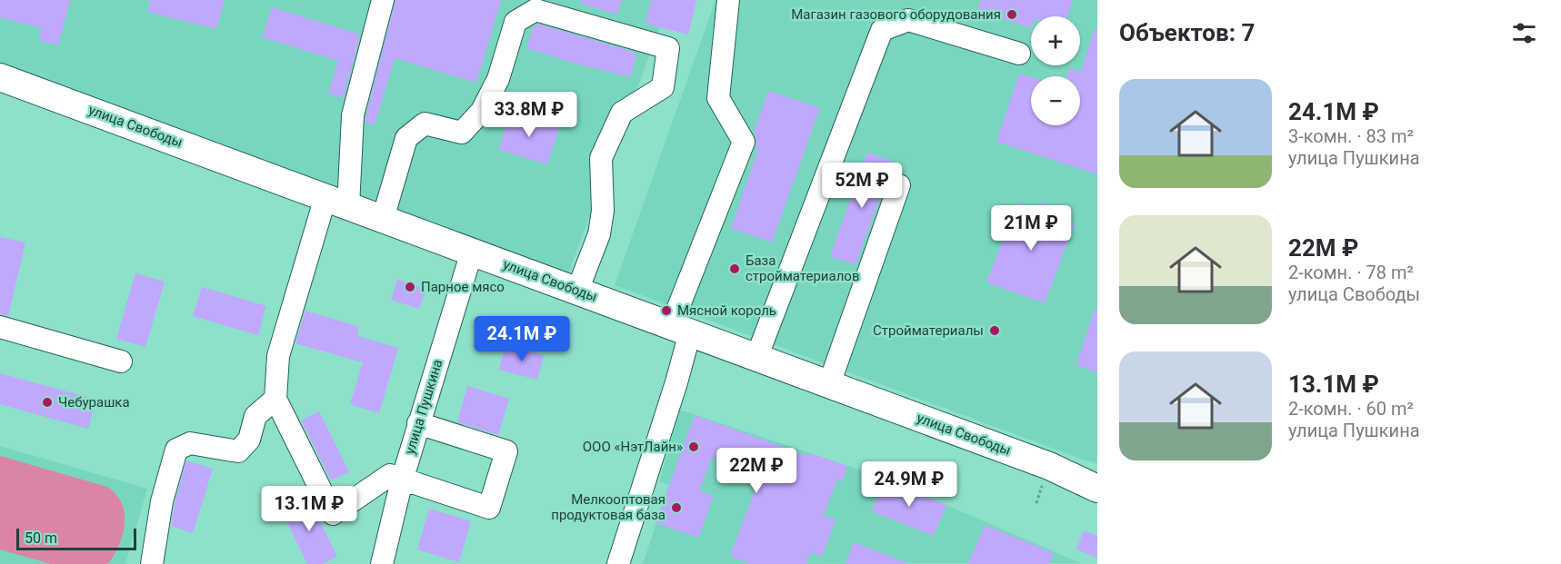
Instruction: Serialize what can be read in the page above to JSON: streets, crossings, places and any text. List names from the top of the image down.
{
  "streets": {
    "main road": ["улица Свободы"],
    "street": ["улица Пушкина"]
  },
  "crossings": [
    ["улица Свободы", "улица Пушкина"]
  ],
  "places": [
    "Магазин газового оборудования",
    "База стройматериалов",
    "Парное мясо",
    "Мясной король",
    "Стройматериалы",
    "Чебурашка",
    "ООО «НэтЛайн»",
    "Мелкооптовая продуктовая база"
  ],
  "scale_bar": "50 m",
  "page": {
    "heading": "Объектов: 7",
    "map_buttons": ["+", "−"],
    "list": [
      {
        "name": "24.1M ₽",
        "note": "3-комн. · 83 m² · улица Пушкина"
      },
      {
        "name": "22M ₽",
        "note": "2-комн. · 78 m² · улица Свободы"
      },
      {
        "name": "13.1M ₽",
        "note": "2-комн. · 60 m² · улица Пушкина"
      }
    ],
    "price": [
      "33.8M ₽",
      "52M ₽",
      "21M ₽",
      "24.1M ₽",
      "22M ₽",
      "24.9M ₽",
      "13.1M ₽"
    ],
    "scale": "50 m"
  }
}
